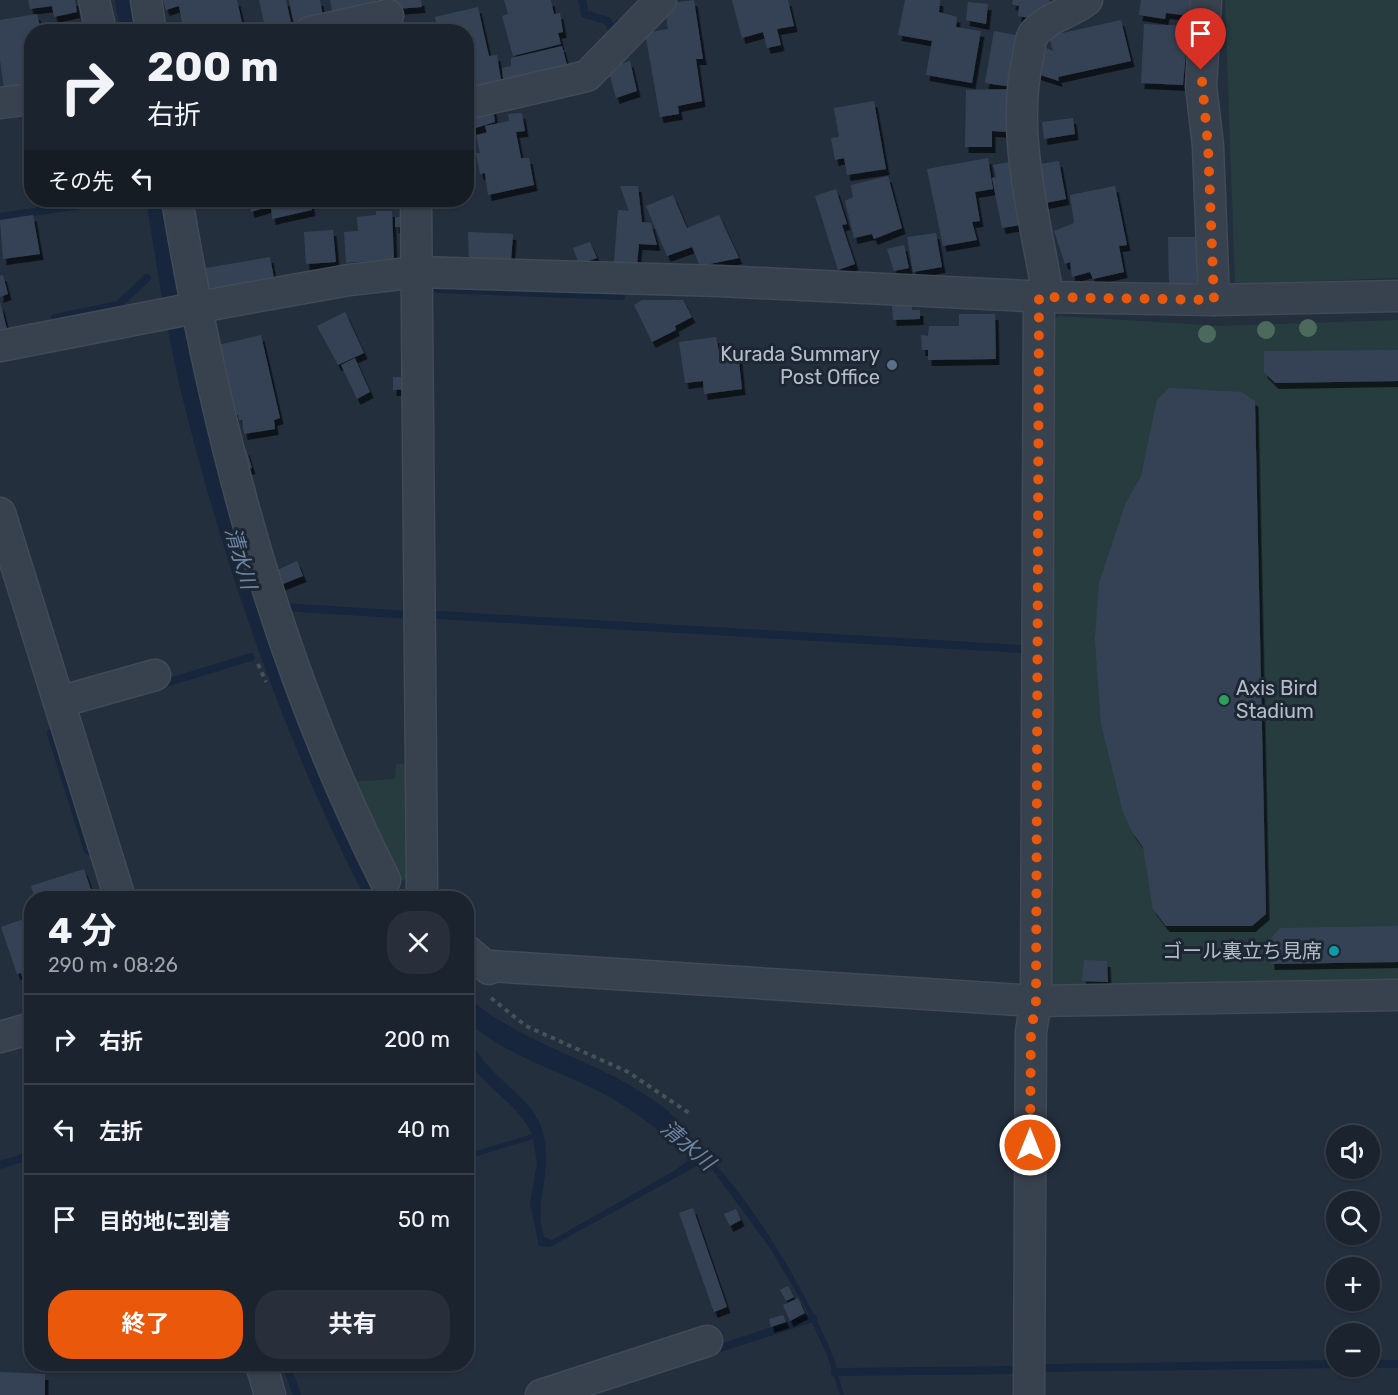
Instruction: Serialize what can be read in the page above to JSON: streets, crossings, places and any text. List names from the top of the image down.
{
  "water": ["清水川"],
  "places": ["Kurada Summary Post Office", "Axis Bird Stadium", "ゴール裏立ち見席"],
  "page": {
    "turn": ["200 m", "右折"],
    "then": "その先",
    "heading": ["4 分", "290 m · 08:26"],
    "list": [
      {
        "name": "右折",
        "value": "200 m"
      },
      {
        "name": "左折",
        "value": "40 m"
      },
      {
        "name": "目的地に到着",
        "value": "50 m"
      }
    ],
    "map_buttons": ["+", "−"],
    "buttons": ["終了", "共有"]
  }
}
